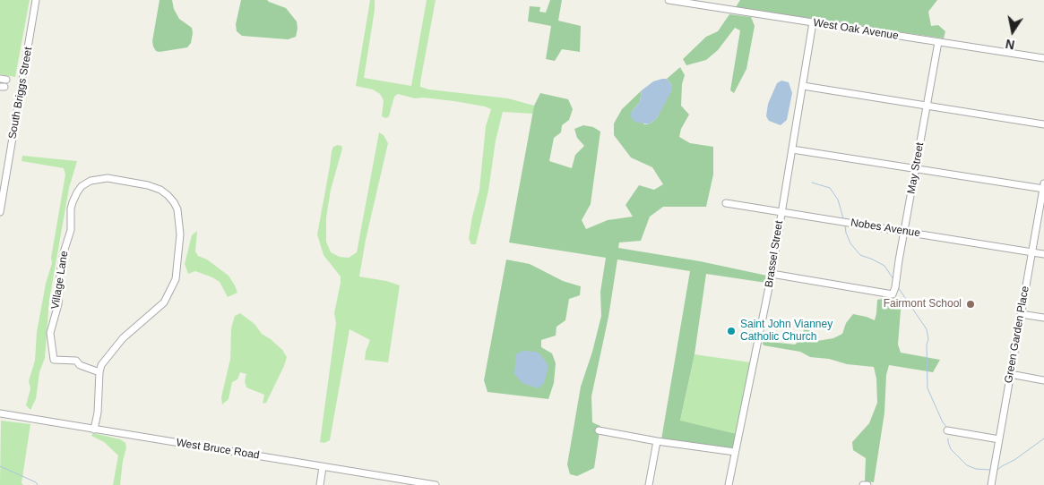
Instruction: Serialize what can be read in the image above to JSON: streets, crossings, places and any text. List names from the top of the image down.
{
  "streets": {
    "street": [
      "West Oak Avenue",
      "South Briggs Street",
      "May Street",
      "Nobes Avenue",
      "Brassel Street",
      "Village Lane",
      "Green Garden Place",
      "West Bruce Road"
    ]
  },
  "crossings": [
    ["West Oak Avenue", "May Street"],
    ["West Oak Avenue", "Brassel Street"],
    ["May Street", "Nobes Avenue"],
    ["May Street", "Brassel Street"],
    ["Nobes Avenue", "Brassel Street"],
    ["Nobes Avenue", "Green Garden Place"],
    ["Village Lane", "West Bruce Road"]
  ],
  "places": ["Fairmont School", "Saint John Vianney Catholic Church"],
  "north": "bottom"
}
